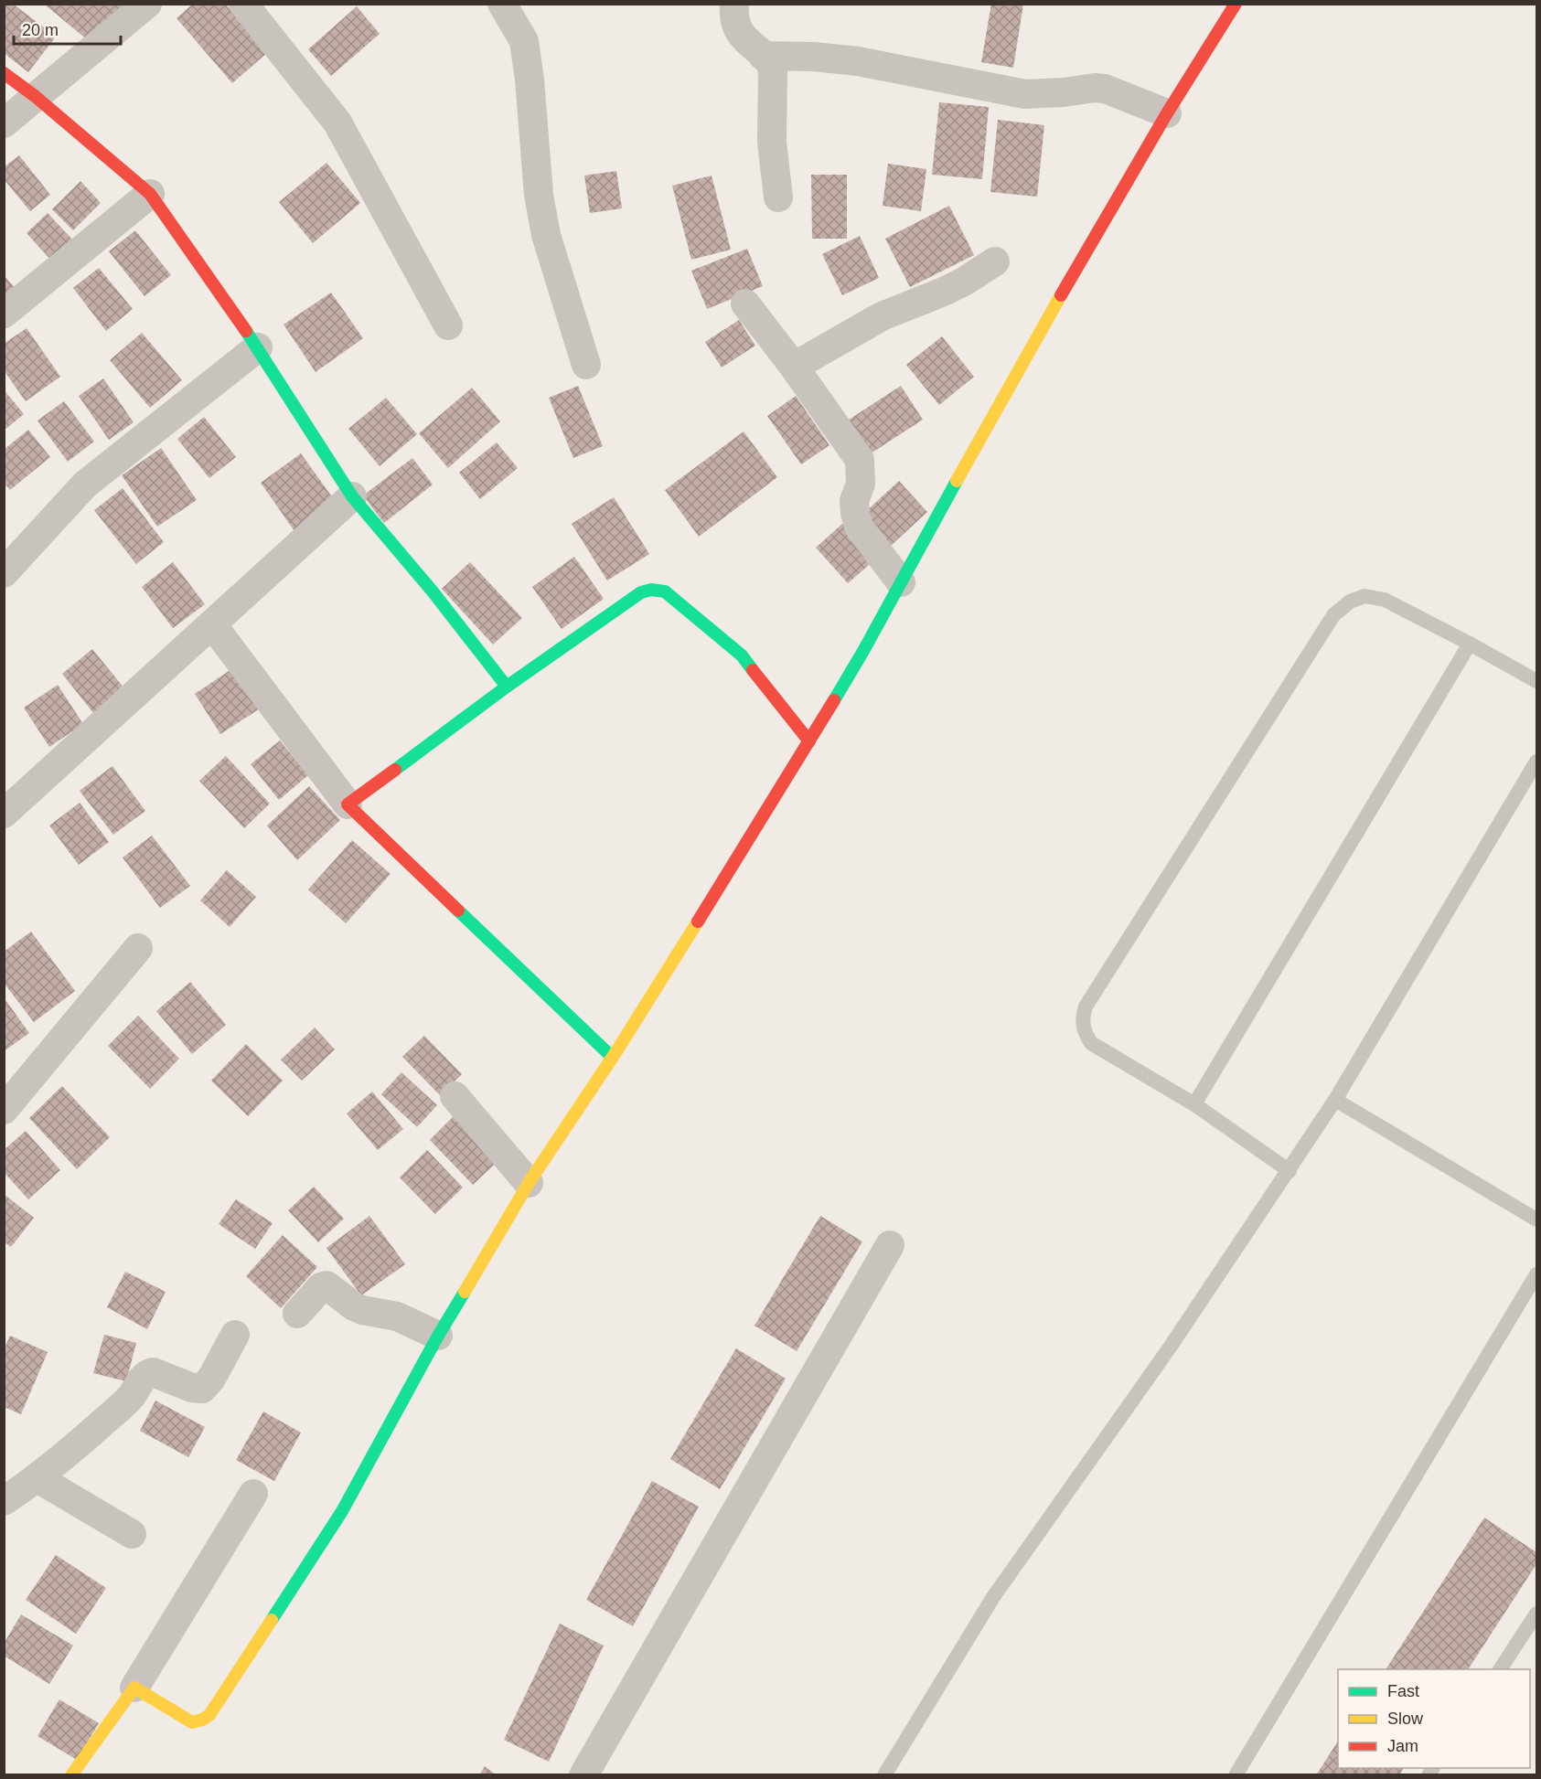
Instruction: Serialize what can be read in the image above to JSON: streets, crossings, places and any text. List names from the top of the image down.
{
  "legend": ["Fast", "Slow", "Jam"],
  "scale_bar": "20 m"
}
